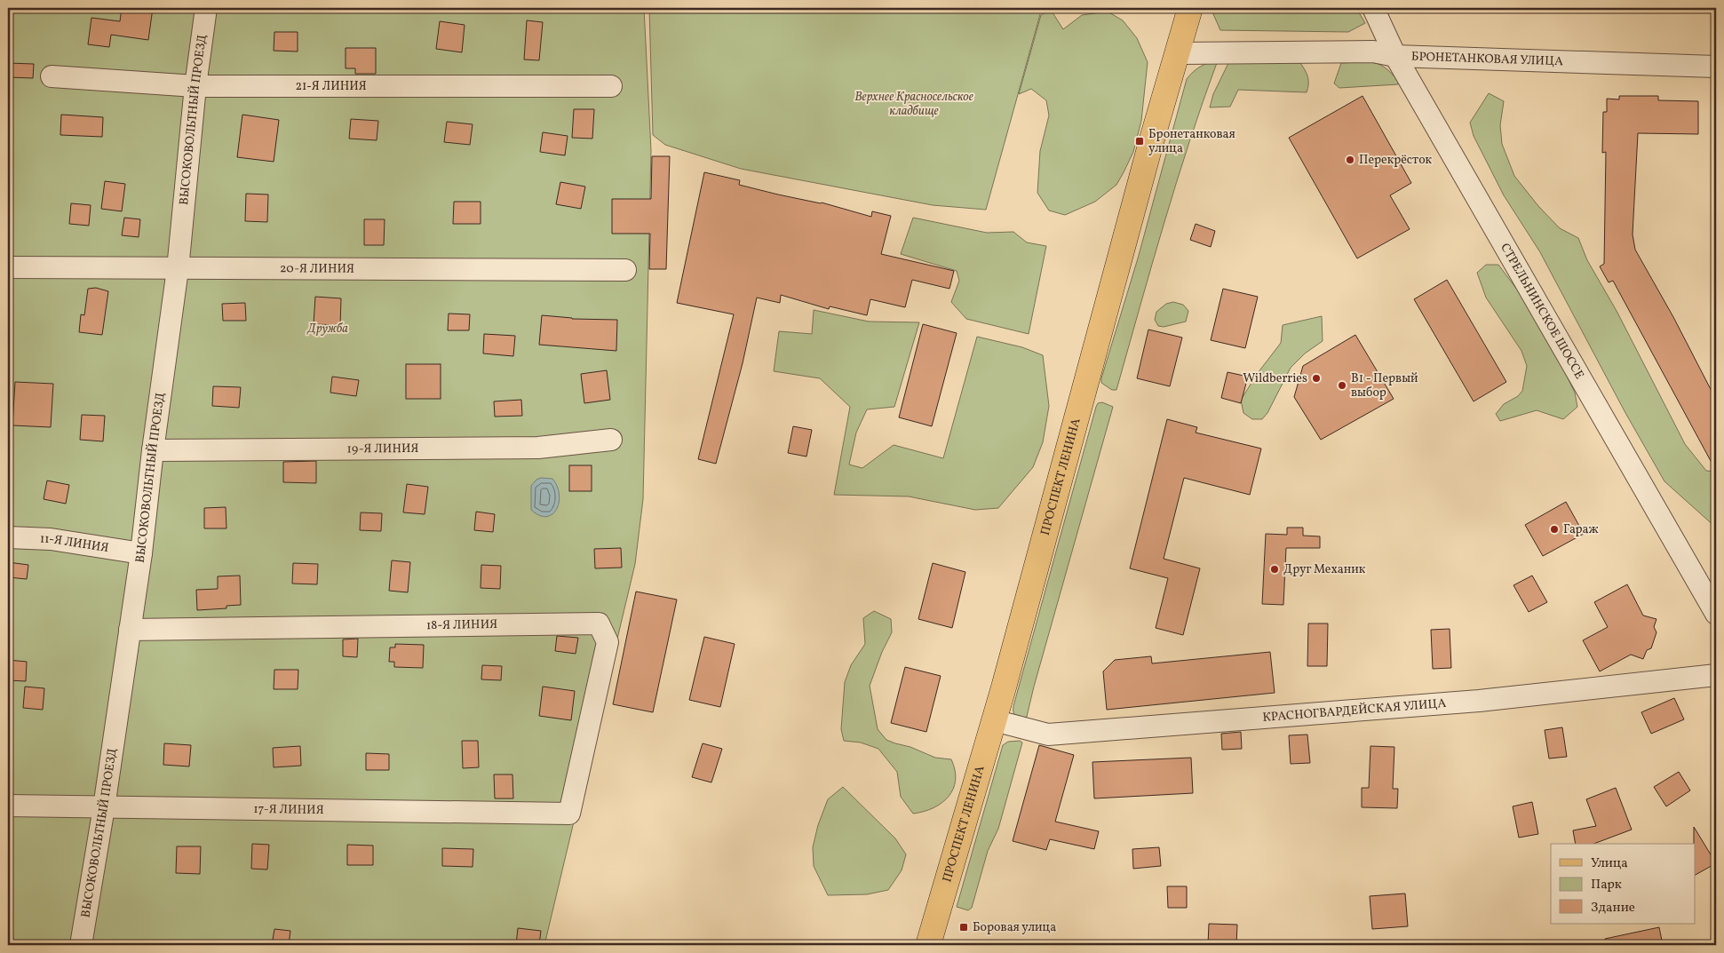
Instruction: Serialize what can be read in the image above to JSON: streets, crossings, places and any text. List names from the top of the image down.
{
  "streets": {
    "main road": ["ПРОСПЕКТ ЛЕНИНА"],
    "street": [
      "БРОНЕТАНКОВАЯ УЛИЦА",
      "21-Я ЛИНИЯ",
      "ВЫСОКОВОЛЬТНЫЙ ПРОЕЗД",
      "20-Я ЛИНИЯ",
      "СТРЕЛЬНИНСКОЕ ШОССЕ",
      "19-Я ЛИНИЯ",
      "11-Я ЛИНИЯ",
      "18-Я ЛИНИЯ",
      "КРАСНОГВАРДЕЙСКАЯ УЛИЦА",
      "17-Я ЛИНИЯ"
    ]
  },
  "crossings": [
    ["БРОНЕТАНКОВАЯ УЛИЦА", "СТРЕЛЬНИНСКОЕ ШОССЕ"],
    ["БРОНЕТАНКОВАЯ УЛИЦА", "ПРОСПЕКТ ЛЕНИНА"],
    ["21-Я ЛИНИЯ", "ВЫСОКОВОЛЬТНЫЙ ПРОЕЗД"],
    ["ВЫСОКОВОЛЬТНЫЙ ПРОЕЗД", "20-Я ЛИНИЯ"],
    ["ВЫСОКОВОЛЬТНЫЙ ПРОЕЗД", "19-Я ЛИНИЯ"],
    ["ВЫСОКОВОЛЬТНЫЙ ПРОЕЗД", "11-Я ЛИНИЯ"],
    ["ВЫСОКОВОЛЬТНЫЙ ПРОЕЗД", "18-Я ЛИНИЯ"],
    ["ВЫСОКОВОЛЬТНЫЙ ПРОЕЗД", "17-Я ЛИНИЯ"],
    ["ПРОСПЕКТ ЛЕНИНА", "КРАСНОГВАРДЕЙСКАЯ УЛИЦА"],
    ["18-Я ЛИНИЯ", "17-Я ЛИНИЯ"]
  ],
  "parks": ["Верхнее Красносельское кладбище", "Дружба"],
  "places": {
    "transit": ["Бронетанковая улица", "Боровая улица"],
    "other": [
      "Перекрёсток",
      "Wildberries",
      "В1 - Первый выбор",
      "Гараж",
      "Друг Механик"
    ]
  },
  "legend": ["Улица", "Парк", "Здание"]
}
